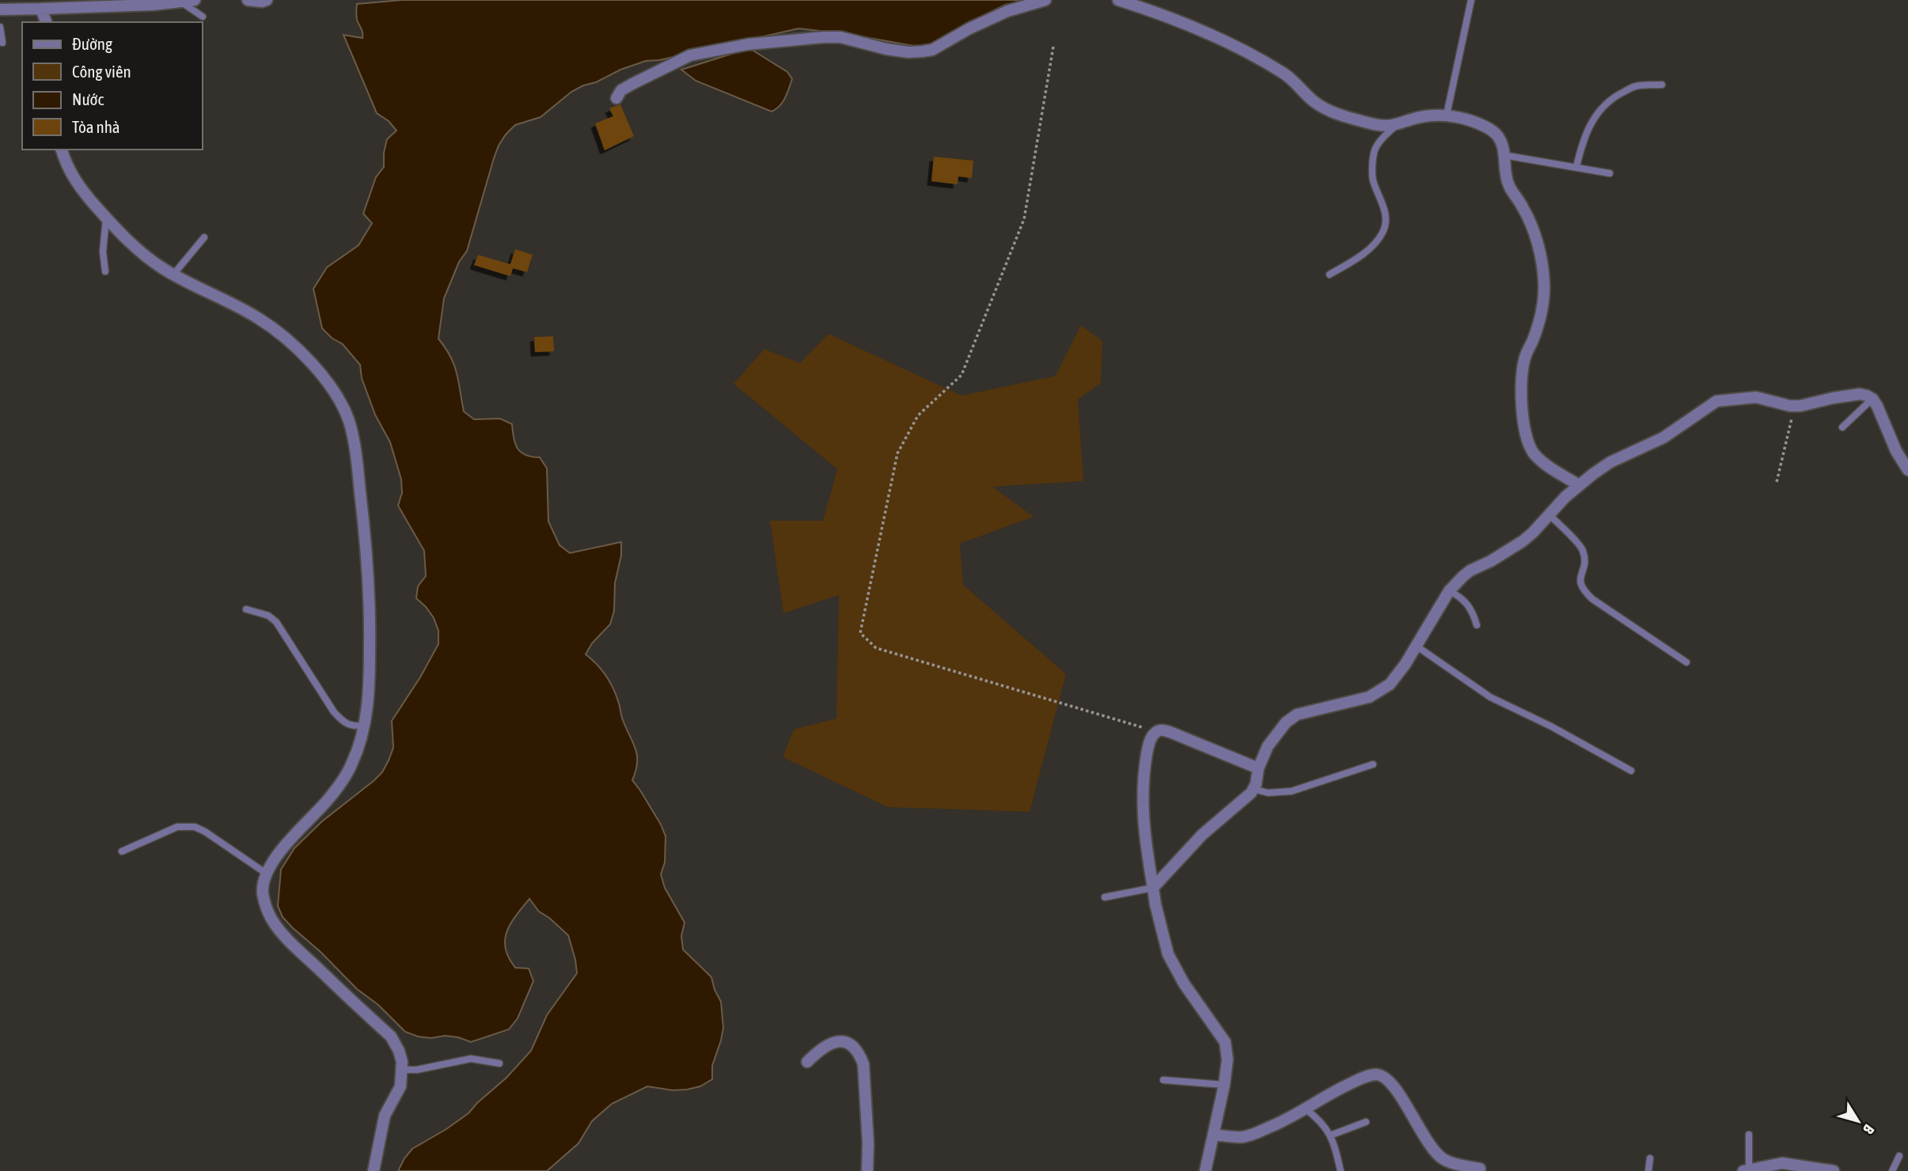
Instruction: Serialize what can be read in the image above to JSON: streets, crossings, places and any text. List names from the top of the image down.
{
  "legend": [
    "Đường",
    "Công viên",
    "Nước",
    "Tòa nhà"
  ],
  "north": "bottom right"
}
